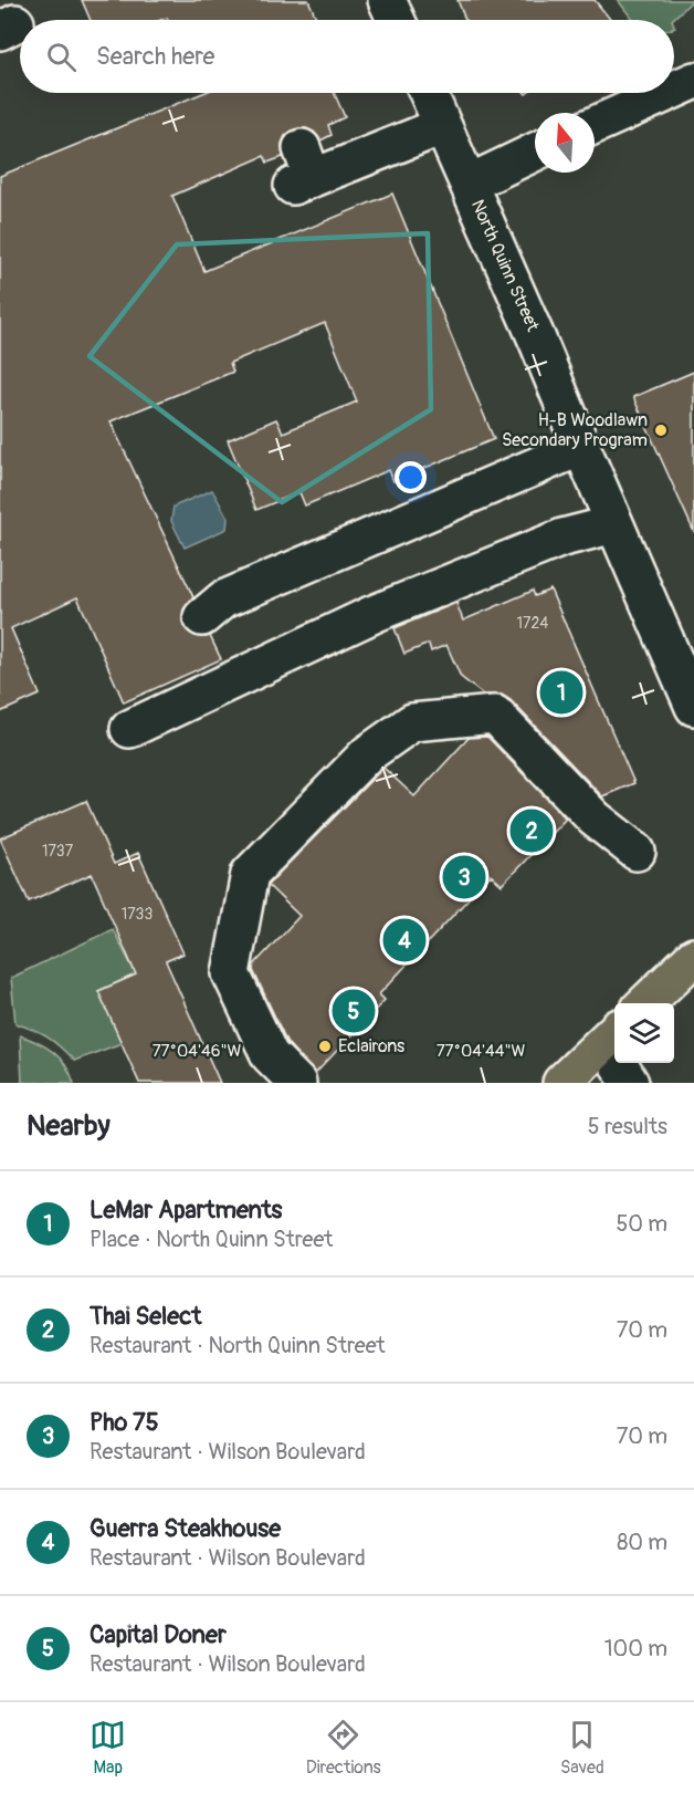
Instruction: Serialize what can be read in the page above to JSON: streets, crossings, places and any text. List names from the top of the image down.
{
  "streets": {
    "street": ["North Quinn Street"]
  },
  "places": ["H-B Woodlawn Secondary Program", "Eclairons"],
  "house_numbers": ["1724", "1737", "1733"],
  "north": "top",
  "page": {
    "search": "Search here",
    "pins": [
      "1",
      "2",
      "3",
      "4",
      "5"
    ],
    "heading": ["Nearby", "5 results"],
    "list": [
      {
        "mark": "1",
        "name": "LeMar Apartments",
        "note": "Place · North Quinn Street",
        "value": "50 m"
      },
      {
        "mark": "2",
        "name": "Thai Select",
        "note": "Restaurant · North Quinn Street",
        "value": "70 m"
      },
      {
        "mark": "3",
        "name": "Pho 75",
        "note": "Restaurant · Wilson Boulevard",
        "value": "70 m"
      },
      {
        "mark": "4",
        "name": "Guerra Steakhouse",
        "note": "Restaurant · Wilson Boulevard",
        "value": "80 m"
      },
      {
        "mark": "5",
        "name": "Capital Doner",
        "note": "Restaurant · Wilson Boulevard",
        "value": "100 m"
      }
    ],
    "nav": ["Map", "Directions", "Saved"]
  },
  "coordinates": ["77°04'46\"W", "77°04'44\"W"]
}
